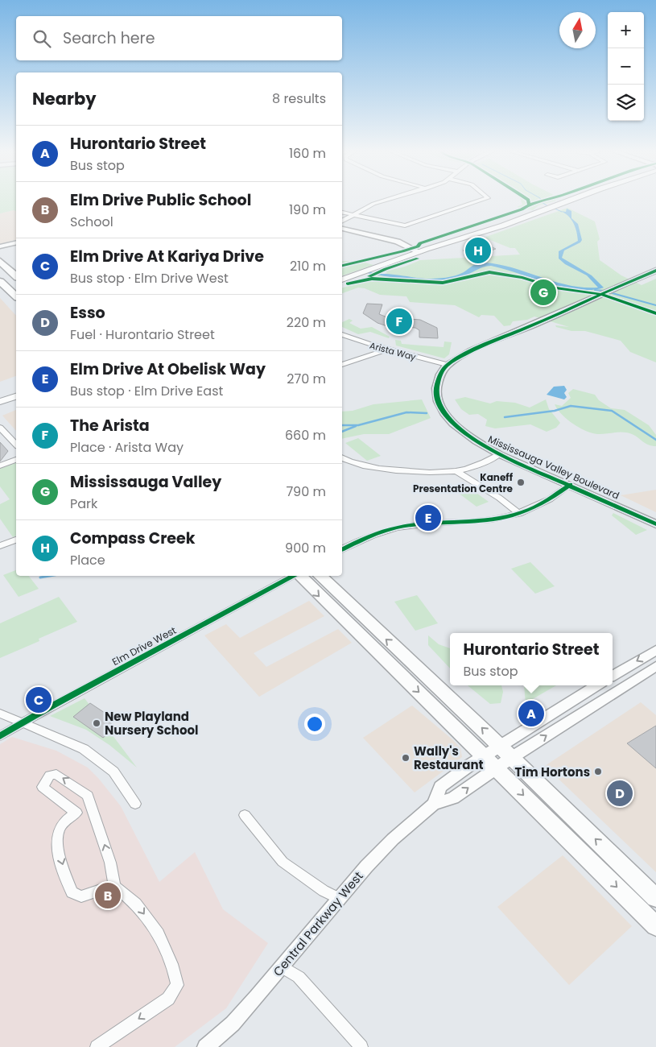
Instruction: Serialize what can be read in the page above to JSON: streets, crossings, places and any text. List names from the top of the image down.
{
  "streets": {
    "street": [
      "Arista Way",
      "Mississauga Valley Boulevard",
      "Elm Drive West",
      "Central Parkway West"
    ]
  },
  "crossings": [
    ["Arista Way", "Mississauga Valley Boulevard"]
  ],
  "places": [
    "Kaneff Presentation Centre",
    "New Playland Nursery School",
    "Wally's Restaurant",
    "Tim Hortons"
  ],
  "north": "top",
  "page": {
    "map_buttons": ["+", "−"],
    "search": "Search here",
    "heading": ["Nearby", "8 results"],
    "list": [
      {
        "mark": "A",
        "name": "Hurontario Street",
        "note": "Bus stop",
        "value": "160 m"
      },
      {
        "mark": "B",
        "name": "Elm Drive Public School",
        "note": "School",
        "value": "190 m"
      },
      {
        "mark": "C",
        "name": "Elm Drive At Kariya Drive",
        "note": "Bus stop · Elm Drive West",
        "value": "210 m"
      },
      {
        "mark": "D",
        "name": "Esso",
        "note": "Fuel · Hurontario Street",
        "value": "220 m"
      },
      {
        "mark": "E",
        "name": "Elm Drive At Obelisk Way",
        "note": "Bus stop · Elm Drive East",
        "value": "270 m"
      },
      {
        "mark": "F",
        "name": "The Arista",
        "note": "Place · Arista Way",
        "value": "660 m"
      },
      {
        "mark": "G",
        "name": "Mississauga Valley",
        "note": "Park",
        "value": "790 m"
      },
      {
        "mark": "H",
        "name": "Compass Creek",
        "note": "Place",
        "value": "900 m"
      }
    ],
    "pins": [
      "H",
      "G",
      "F",
      "E",
      "C",
      "A",
      "D",
      "B"
    ],
    "popup": ["Hurontario Street", "Bus stop"]
  }
}
